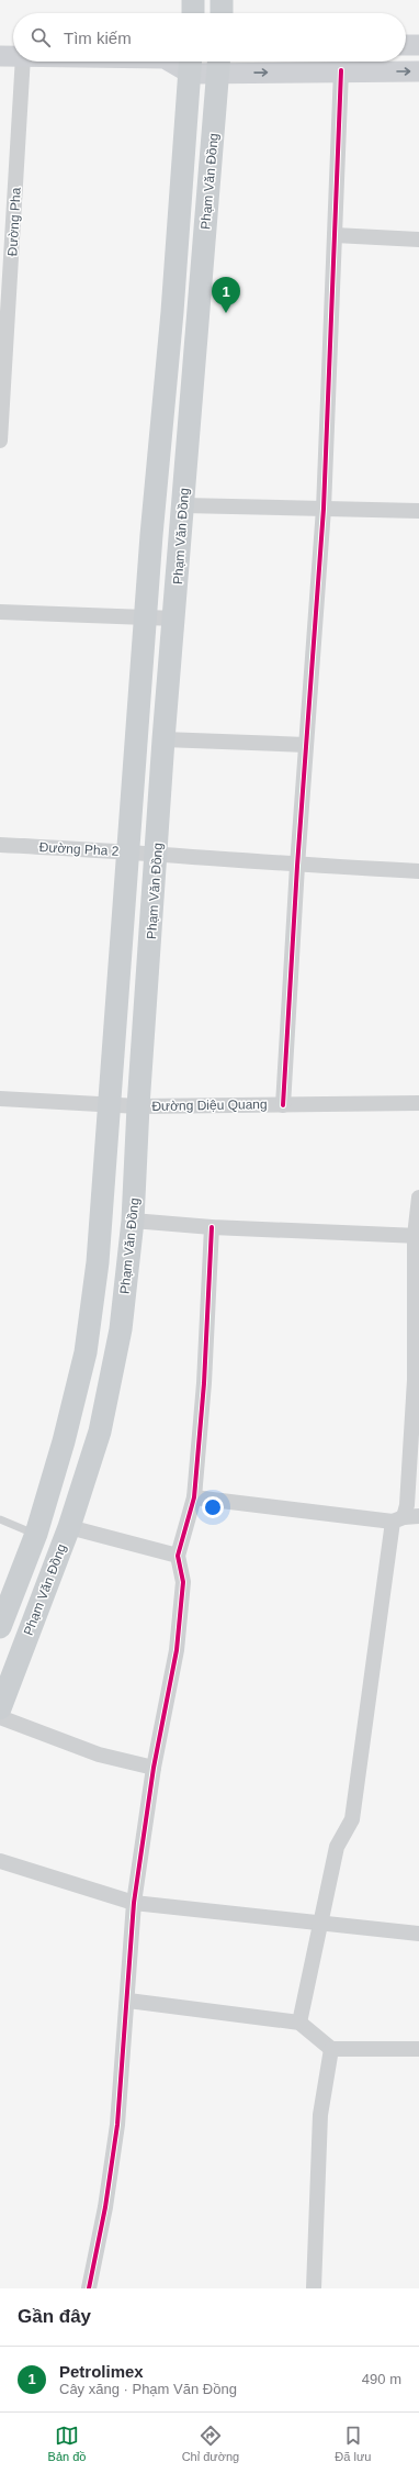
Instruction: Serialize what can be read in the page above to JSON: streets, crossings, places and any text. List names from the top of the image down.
{
  "streets": {
    "main road": ["Phạm Văn Đồng"],
    "street": ["Đường Pha", "Đường Pha 2", "Đường Diệu Quang"]
  },
  "crossings": [
    ["Phạm Văn Đồng", "Đường Pha 2"],
    ["Phạm Văn Đồng", "Đường Diệu Quang"]
  ],
  "page": {
    "search": "Tìm kiếm",
    "pins": "1",
    "heading": "Gần đây",
    "list": [
      {
        "mark": "1",
        "name": "Petrolimex",
        "note": "Cây xăng · Phạm Văn Đồng",
        "value": "490 m"
      }
    ],
    "nav": ["Bản đồ", "Chỉ đường", "Đã lưu"]
  }
}
